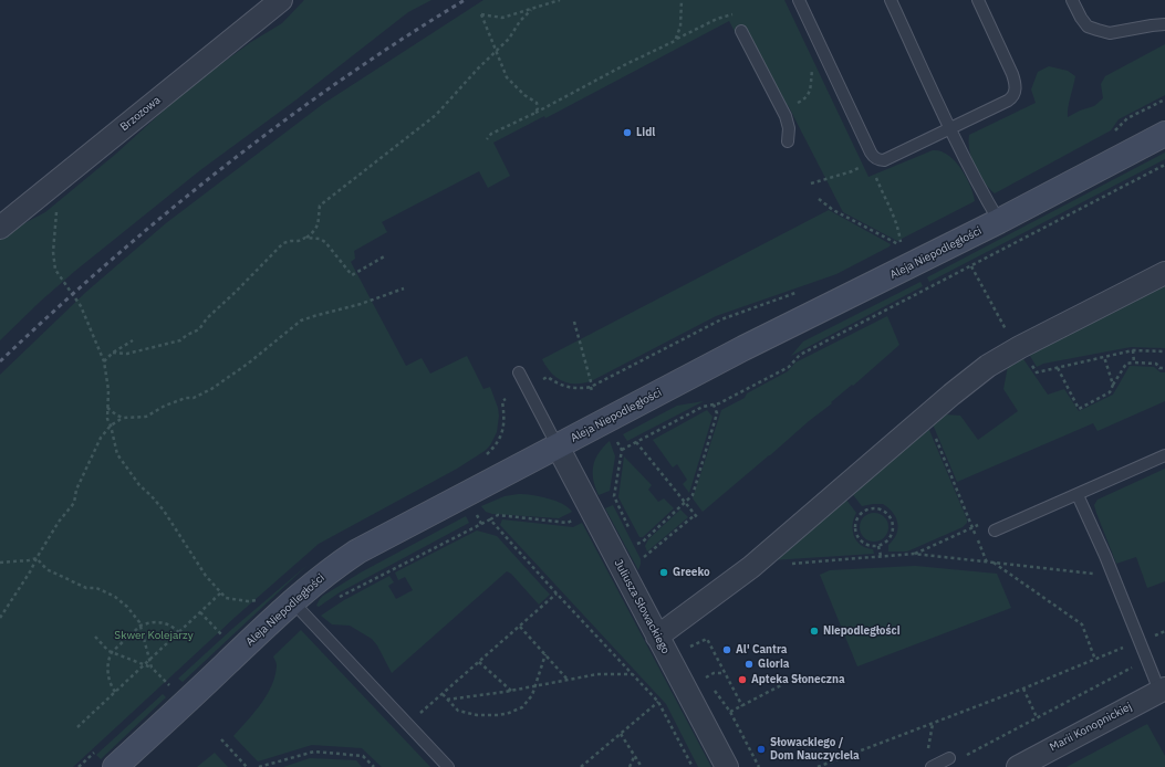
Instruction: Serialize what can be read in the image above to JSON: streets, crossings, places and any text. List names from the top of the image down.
{
  "streets": {
    "street": [
      "Brzozowa",
      "Aleja Niepodległości",
      "Juliusza Słowackiego",
      "Marii Konopnickiej"
    ]
  },
  "crossings": [
    ["Aleja Niepodległości", "Juliusza Słowackiego"]
  ],
  "parks": ["Skwer Kolejarzy"],
  "places": [
    "Lidl",
    "Greeko",
    "Niepodległości",
    "Al' Cantra",
    "Gloria",
    "Apteka Słoneczna",
    "Słowackiego / Dom Nauczyciela"
  ]
}
